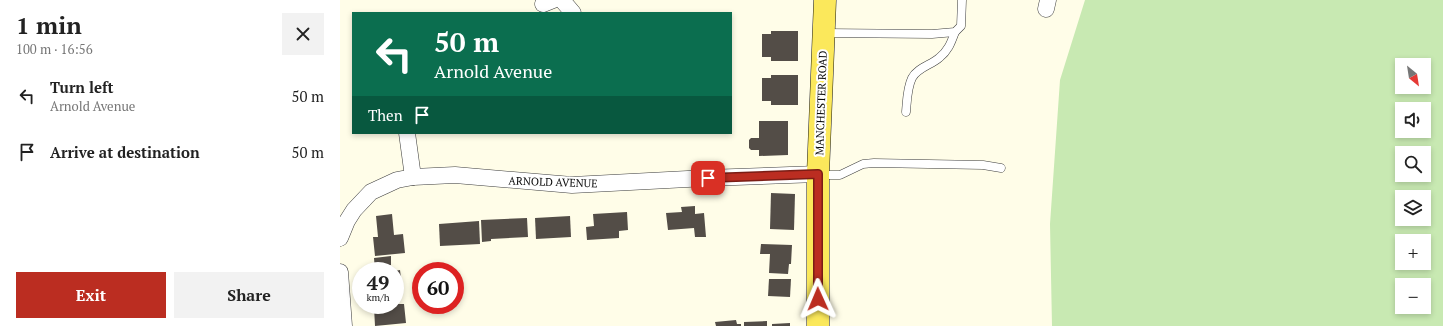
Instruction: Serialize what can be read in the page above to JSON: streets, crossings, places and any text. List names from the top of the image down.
{
  "streets": {
    "main road": ["MANCHESTER ROAD"],
    "street": ["ARNOLD AVENUE"]
  },
  "crossings": [
    ["MANCHESTER ROAD", "ARNOLD AVENUE"]
  ],
  "north": "bottom right",
  "page": {
    "heading": ["1 min", "100 m · 16:56"],
    "turn": ["50 m", "Arnold Avenue"],
    "map_buttons": ["+", "−"],
    "list": [
      {
        "name": "Turn left",
        "note": "Arnold Avenue",
        "value": "50 m"
      },
      {
        "name": "Arrive at destination",
        "value": "50 m"
      }
    ],
    "then": "Then",
    "speed": "49 km/h",
    "limit": "60",
    "buttons": ["Exit", "Share"]
  }
}
